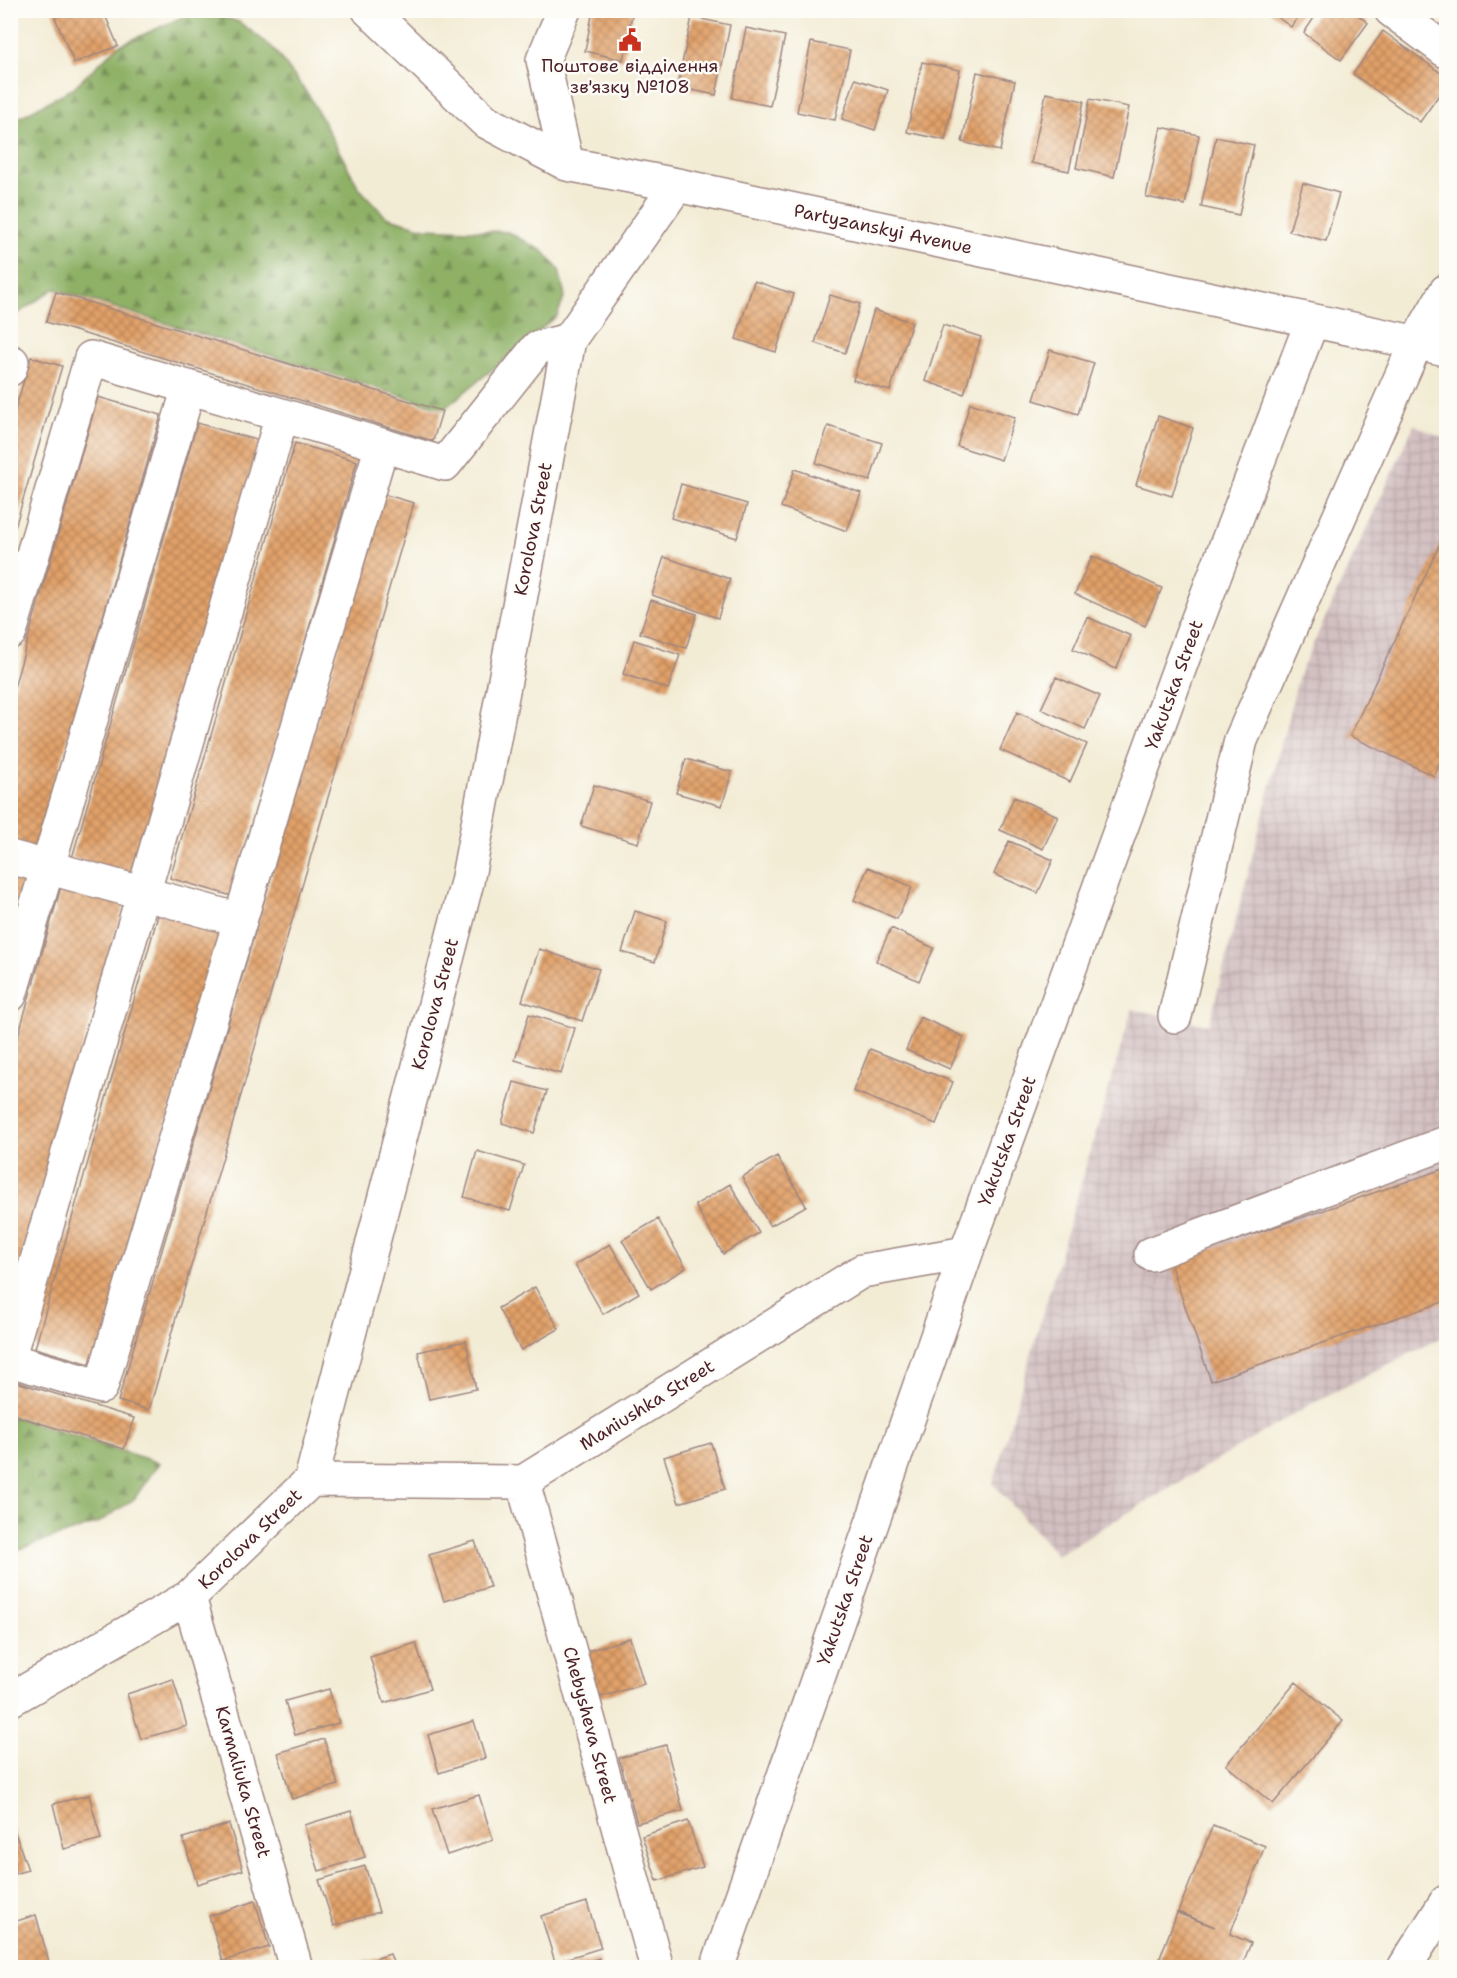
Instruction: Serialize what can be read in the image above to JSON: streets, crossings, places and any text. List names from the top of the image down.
{
  "streets": {
    "street": [
      "Partyzanskyi Avenue",
      "Korolova Street",
      "Yakutska Street",
      "Maniushka Street",
      "Chebysheva Street",
      "Karmaliuka Street"
    ]
  },
  "crossings": [
    ["Partyzanskyi Avenue", "Korolova Street"],
    ["Partyzanskyi Avenue", "Yakutska Street"],
    ["Korolova Street", "Karmaliuka Street"],
    ["Yakutska Street", "Maniushka Street"],
    ["Maniushka Street", "Chebysheva Street"]
  ],
  "places": {
    "public building": ["Поштове відділення зв'язку №108"]
  }
}
